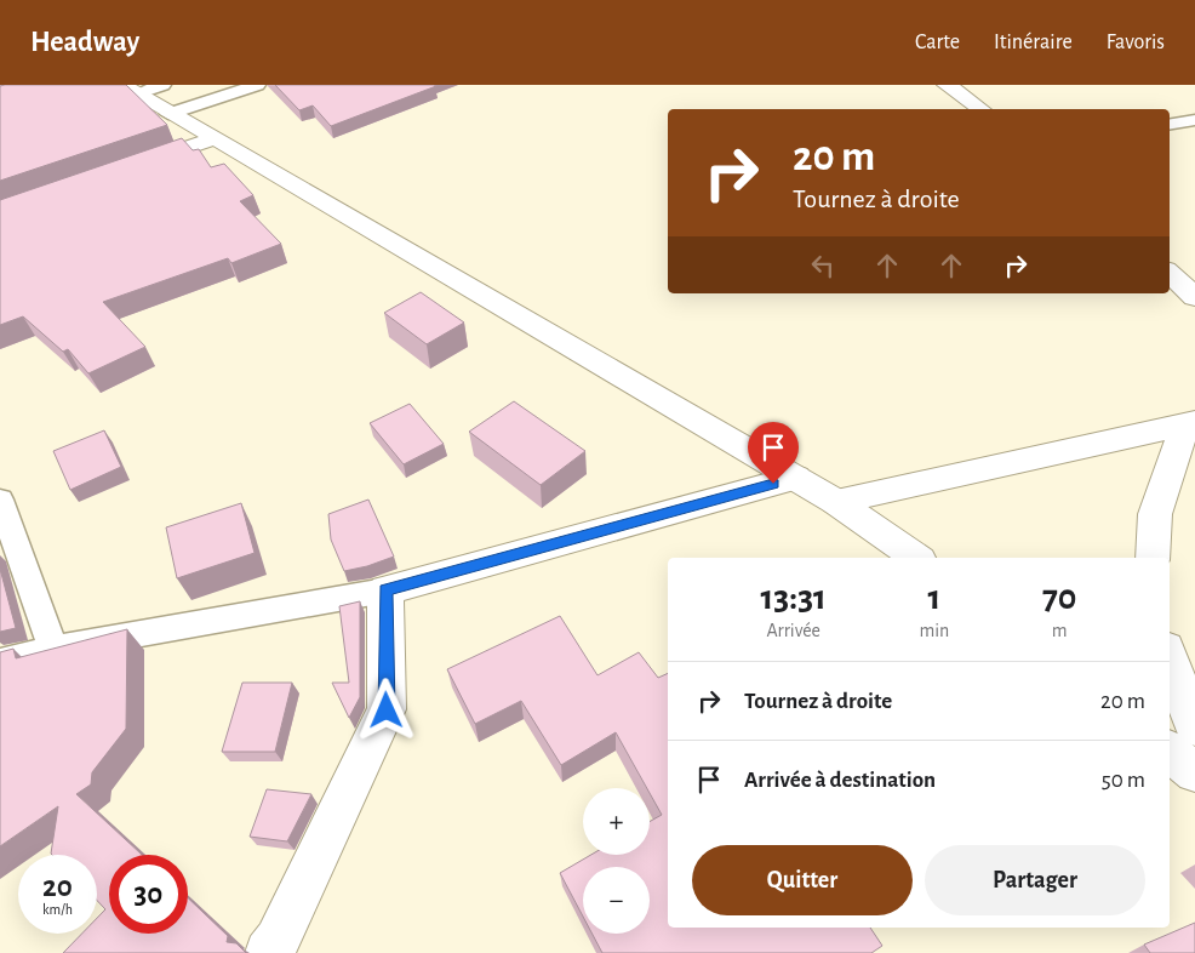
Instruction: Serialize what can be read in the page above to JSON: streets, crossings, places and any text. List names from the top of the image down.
{
  "page": {
    "header": "Headway",
    "nav": ["Carte", "Itinéraire", "Favoris"],
    "turn": ["20 m", "Tournez à droite"],
    "eta": [
      "13:31",
      "Arrivée",
      "1",
      "min",
      "70",
      "m"
    ],
    "list": [
      {
        "name": "Tournez à droite",
        "value": "20 m"
      },
      {
        "name": "Arrivée à destination",
        "value": "50 m"
      }
    ],
    "map_buttons": ["+", "−"],
    "buttons": ["Quitter", "Partager"],
    "speed": "20 km/h",
    "limit": "30"
  }
}
